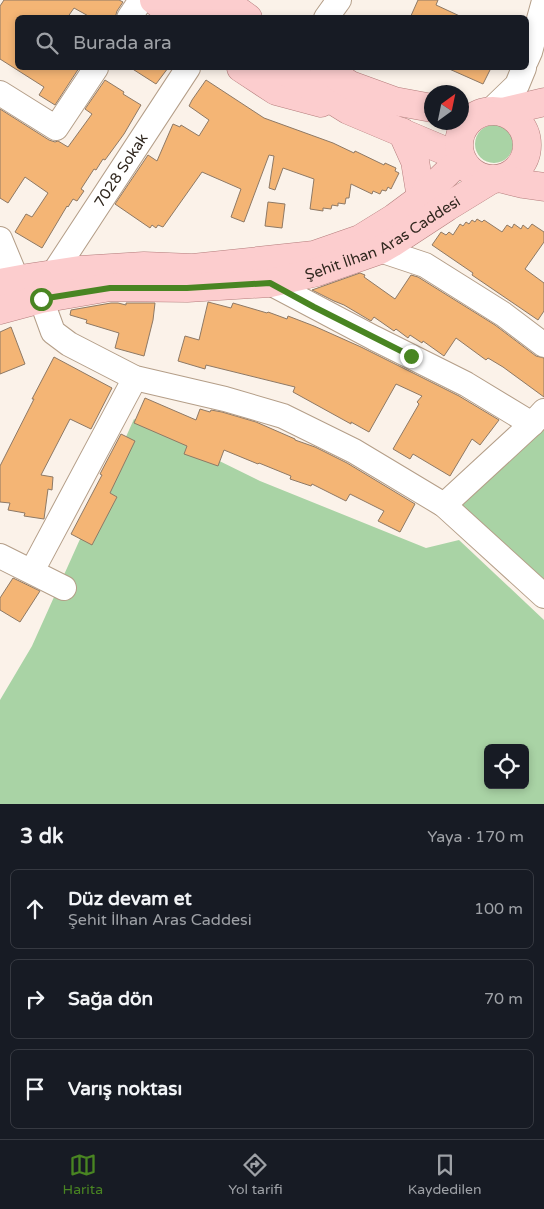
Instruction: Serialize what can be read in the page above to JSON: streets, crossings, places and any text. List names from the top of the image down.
{
  "streets": {
    "main road": ["Şehit İlhan Aras Caddesi"],
    "street": ["7028 Sokak"]
  },
  "crossings": [
    ["7028 Sokak", "Şehit İlhan Aras Caddesi"]
  ],
  "north": "top right",
  "page": {
    "search": "Burada ara",
    "heading": ["3 dk", "Yaya · 170 m"],
    "list": [
      ["Düz devam et", "Şehit İlhan Aras Caddesi", "100 m"],
      ["Sağa dön", "70 m"],
      "Varış noktası"
    ],
    "nav": ["Harita", "Yol tarifi", "Kaydedilen"]
  }
}
